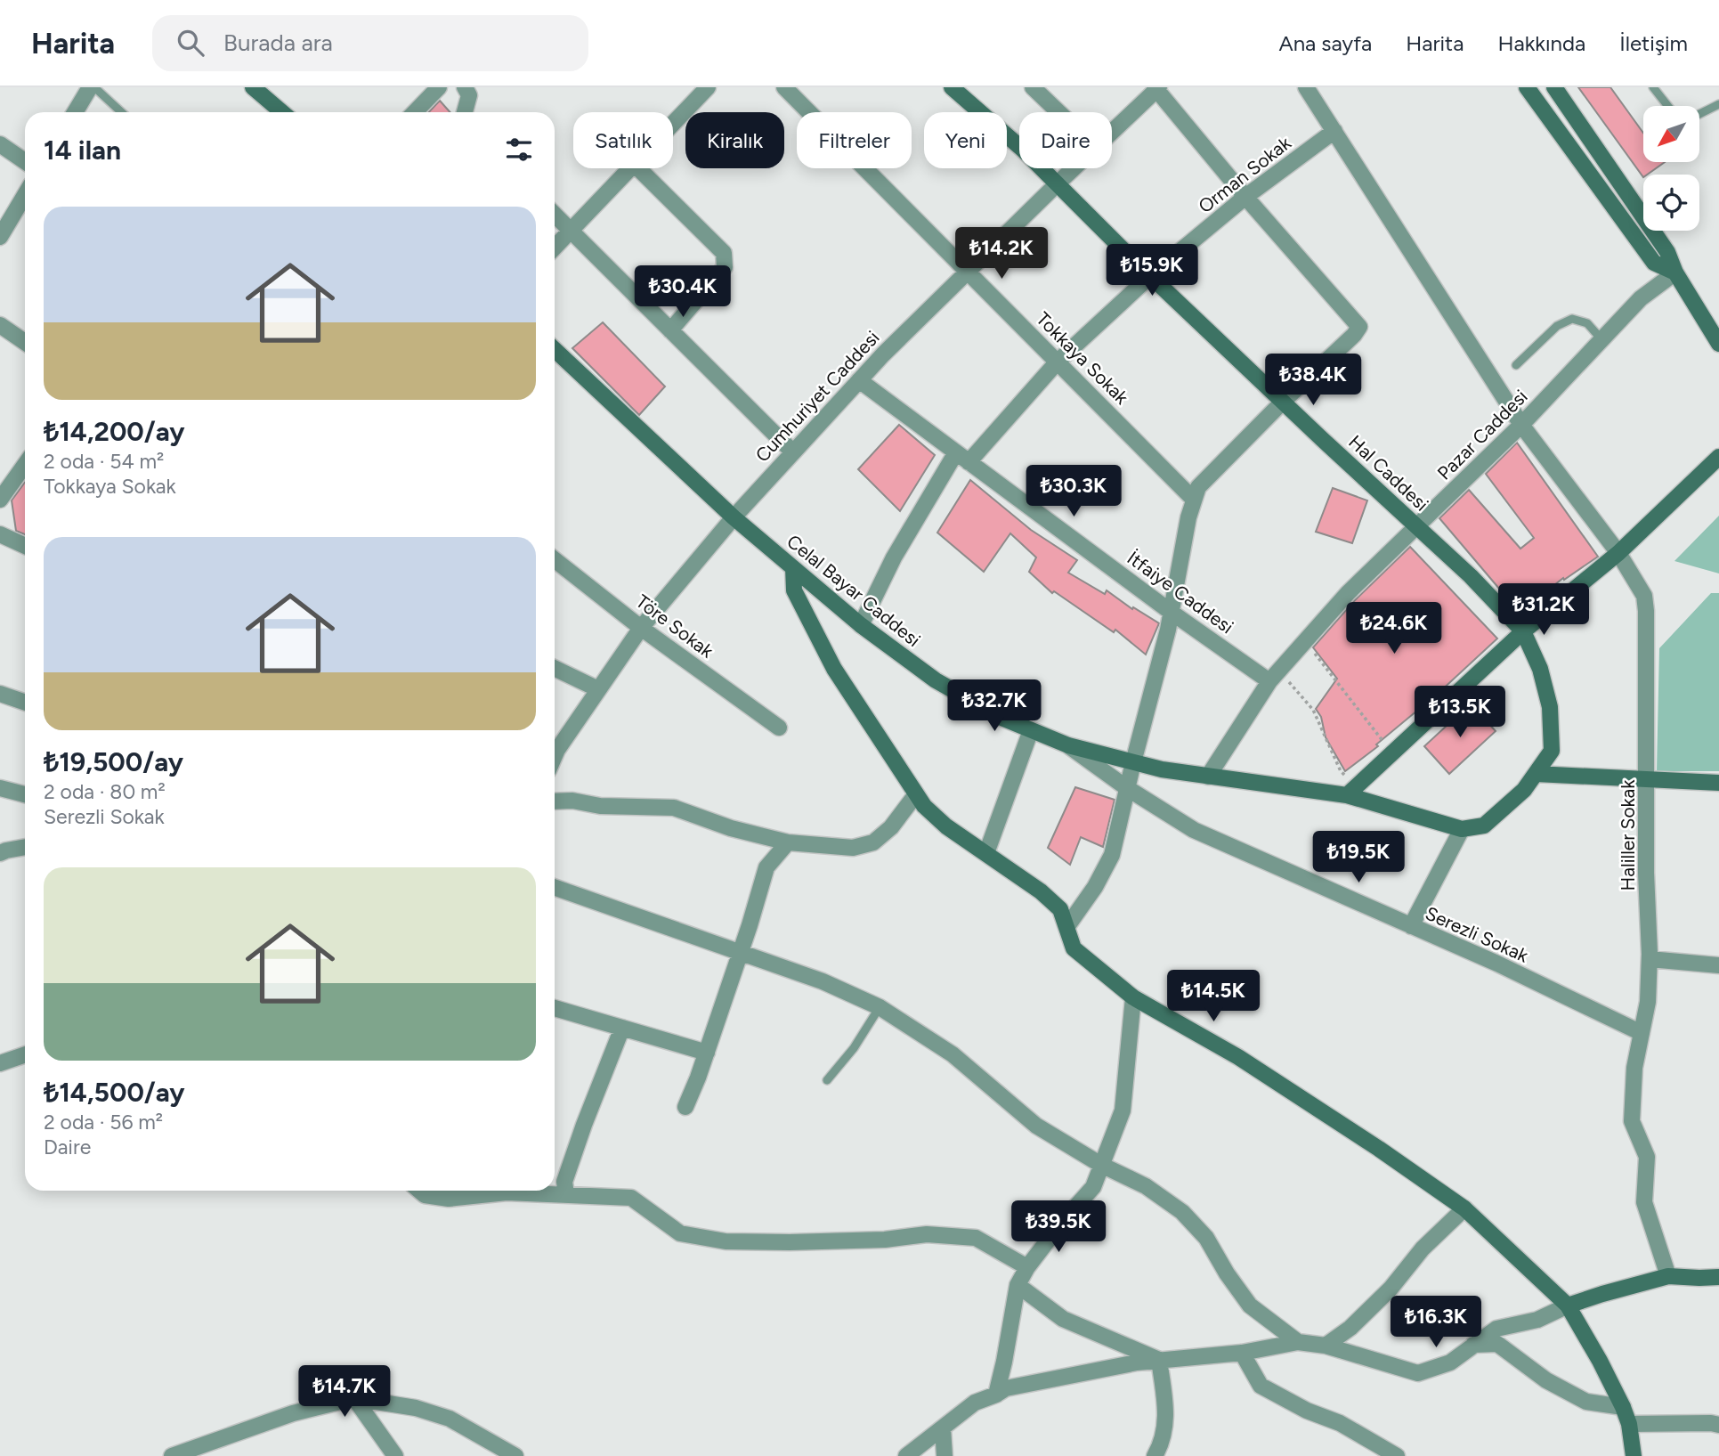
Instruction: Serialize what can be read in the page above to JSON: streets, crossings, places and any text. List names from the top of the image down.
{
  "streets": {
    "street": [
      "Orman Sokak",
      "Tokkaya Sokak",
      "Cumhuriyet Caddesi",
      "Pazar Caddesi",
      "Hal Caddesi",
      "Celal Bayar Caddesi",
      "İtfaiye Caddesi",
      "Töre Sokak",
      "Haliller Sokak",
      "Serezli Sokak"
    ]
  },
  "crossings": [
    ["Orman Sokak", "Tokkaya Sokak"],
    ["Orman Sokak", "Hal Caddesi"],
    ["Orman Sokak", "Celal Bayar Caddesi"],
    ["Orman Sokak", "İtfaiye Caddesi"],
    ["Orman Sokak", "Haliller Sokak"],
    ["Tokkaya Sokak", "Cumhuriyet Caddesi"],
    ["Cumhuriyet Caddesi", "Hal Caddesi"],
    ["Cumhuriyet Caddesi", "Celal Bayar Caddesi"],
    ["Cumhuriyet Caddesi", "İtfaiye Caddesi"],
    ["Cumhuriyet Caddesi", "Töre Sokak"],
    ["Pazar Caddesi", "Hal Caddesi"],
    ["Pazar Caddesi", "Celal Bayar Caddesi"],
    ["Pazar Caddesi", "İtfaiye Caddesi"],
    ["Pazar Caddesi", "Haliller Sokak"],
    ["Celal Bayar Caddesi", "Serezli Sokak"],
    ["Haliller Sokak", "Serezli Sokak"]
  ],
  "north": "bottom left",
  "page": {
    "header": "Harita",
    "search": "Burada ara",
    "nav": [
      "Ana sayfa",
      "Harita",
      "Hakkında",
      "İletişim"
    ],
    "chip": [
      "Satılık",
      "Kiralık",
      "Filtreler",
      "Yeni",
      "Daire"
    ],
    "heading": "14 ilan",
    "list": [
      {
        "name": "₺14,200/ay",
        "note": "2 oda · 54 m² · Tokkaya Sokak"
      },
      {
        "name": "₺19,500/ay",
        "note": "2 oda · 80 m² · Serezli Sokak"
      },
      {
        "name": "₺14,500/ay",
        "note": "2 oda · 56 m² · Daire"
      }
    ],
    "price": [
      "₺14.2K",
      "₺15.9K",
      "₺30.4K",
      "₺38.4K",
      "₺30.3K",
      "₺31.2K",
      "₺24.6K",
      "₺32.7K",
      "₺13.5K",
      "₺19.5K",
      "₺14.5K",
      "₺39.5K",
      "₺16.3K",
      "₺14.7K"
    ]
  }
}
